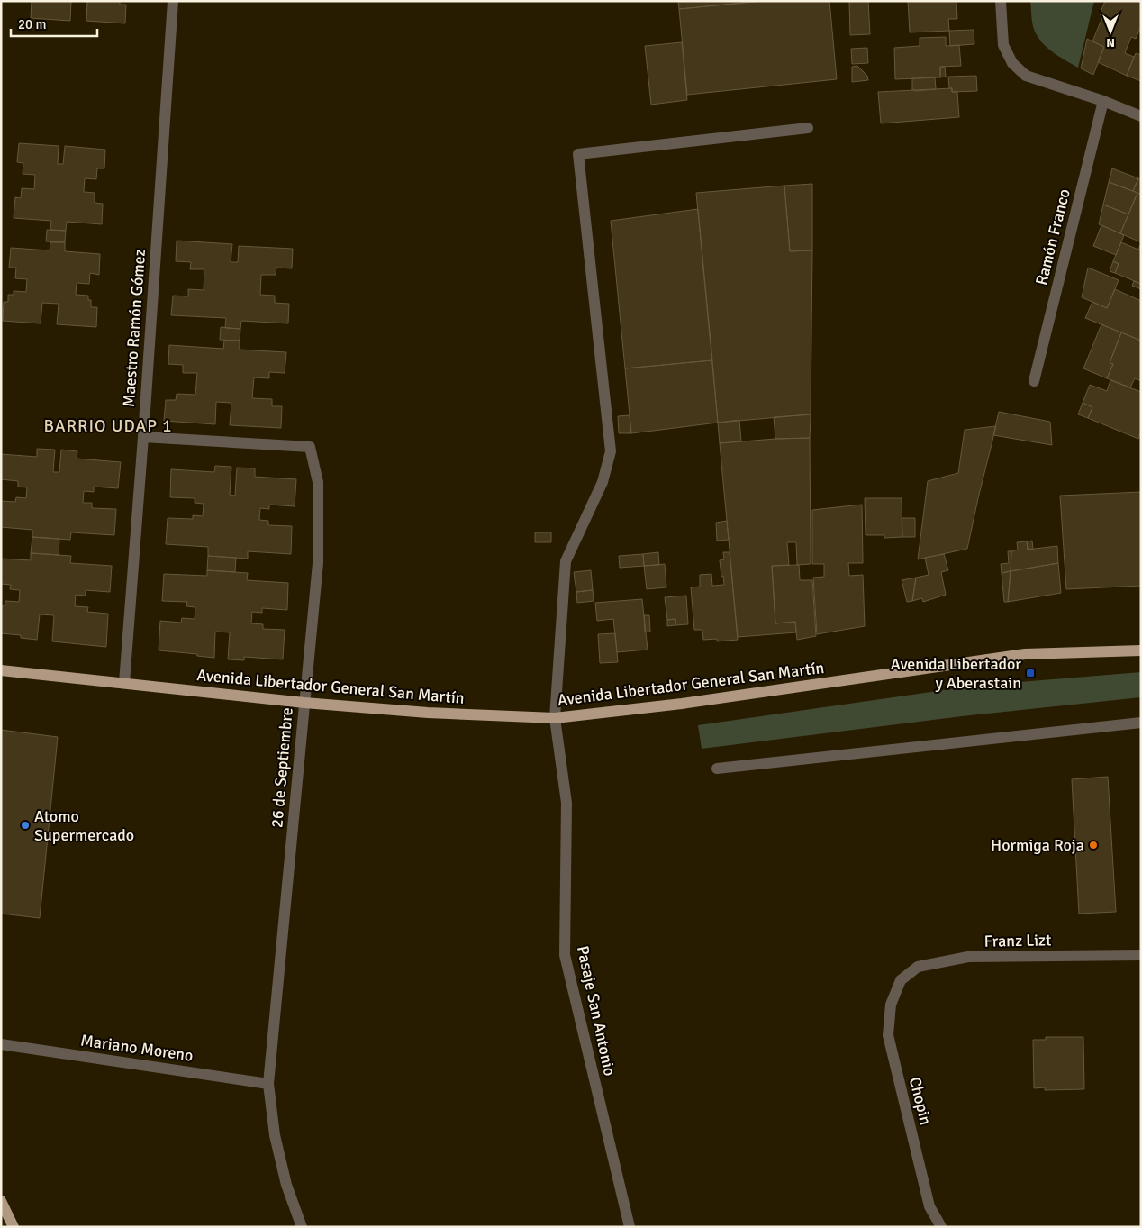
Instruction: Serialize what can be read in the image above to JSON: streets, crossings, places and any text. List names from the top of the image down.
{
  "streets": {
    "main road": ["Avenida Libertador General San Martín"],
    "street": [
      "Ramón Franco",
      "Maestro Ramón Gómez",
      "26 de Septiembre",
      "Franz Lizt",
      "Pasaje San Antonio",
      "Mariano Moreno",
      "Chopin"
    ]
  },
  "crossings": [
    ["Maestro Ramón Gómez", "Avenida Libertador General San Martín"],
    ["Maestro Ramón Gómez", "26 de Septiembre"],
    ["Avenida Libertador General San Martín", "26 de Septiembre"],
    ["Avenida Libertador General San Martín", "Pasaje San Antonio"],
    ["26 de Septiembre", "Mariano Moreno"],
    ["Franz Lizt", "Chopin"]
  ],
  "districts": ["BARRIO UDAP 1"],
  "places": {
    "transit": ["Avenida Libertador y Aberastain"],
    "other": ["Atomo Supermercado", "Hormiga Roja"]
  },
  "scale_bar": "20 m",
  "north": "bottom"
}
